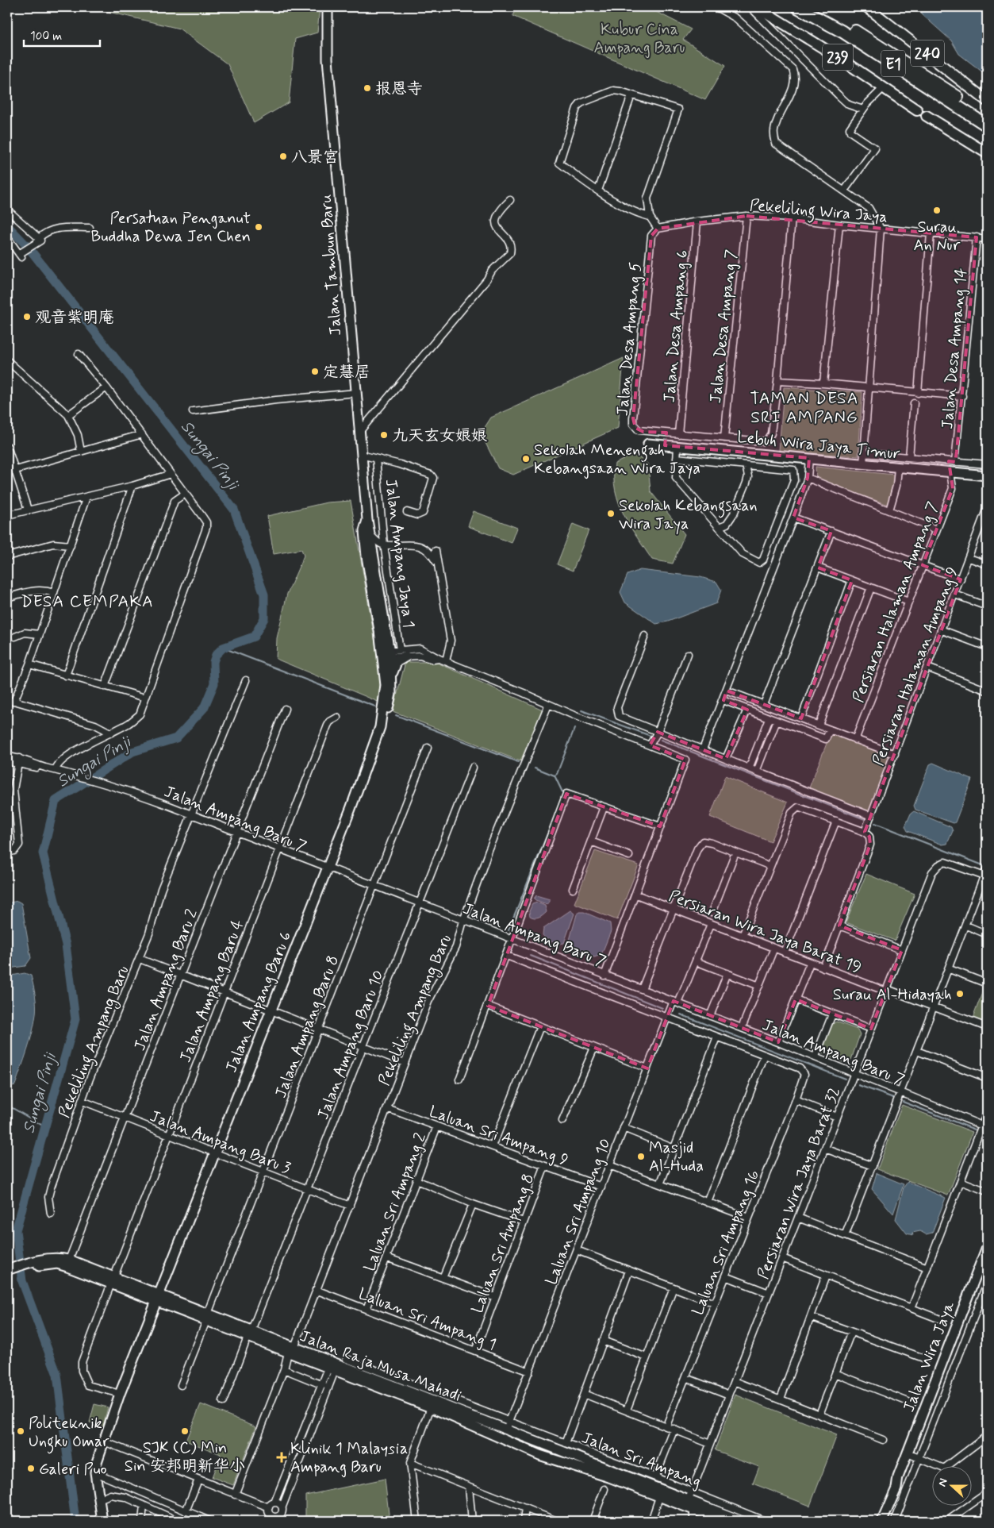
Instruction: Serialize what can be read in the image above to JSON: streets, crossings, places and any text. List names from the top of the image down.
{
  "streets": {
    "highway": ["E1"],
    "main road": [
      "240",
      "239",
      "Jalan Tambun Baru",
      "Lebuh Wira Jaya Timur",
      "Jalan Ampang Baru 6",
      "Jalan Wira Jaya",
      "Jalan Raja Musa Mahadi"
    ],
    "street": [
      "Pekeliling Wira Jaya",
      "Jalan Desa Ampang 6",
      "Jalan Desa Ampang 7",
      "Jalan Desa Ampang 5",
      "Jalan Desa Ampang 14",
      "Jalan Ampang Jaya 1",
      "Persiaran Halaman Ampang 7",
      "Persiaran Halaman Ampang 9",
      "Jalan Ampang Baru 7",
      "Persiaran Wira Jaya Barat 19",
      "Jalan Ampang Baru 2",
      "Jalan Ampang Baru 4",
      "Pekeliling Ampang Baru",
      "Jalan Ampang Baru 8",
      "Jalan Ampang Baru 10",
      "Laluan Sri Ampang 9",
      "Jalan Ampang Baru 3",
      "Persiaran Wira Jaya Barat 32",
      "Laluan Sri Ampang 2",
      "Laluan Sri Ampang 10",
      "Laluan Sri Ampang 16",
      "Laluan Sri Ampang 8",
      "Laluan Sri Ampang 1",
      "Jalan Sri Ampang"
    ]
  },
  "crossings": [
    ["Pekeliling Wira Jaya", "Jalan Desa Ampang 6"],
    ["Pekeliling Wira Jaya", "Jalan Desa Ampang 7"],
    ["Pekeliling Wira Jaya", "Jalan Desa Ampang 5"],
    ["Pekeliling Wira Jaya", "Jalan Desa Ampang 14"],
    ["Jalan Tambun Baru", "Jalan Ampang Baru 6"],
    ["Jalan Desa Ampang 6", "Jalan Desa Ampang 5"],
    ["Jalan Desa Ampang 7", "Jalan Desa Ampang 5"],
    ["Lebuh Wira Jaya Timur", "Persiaran Halaman Ampang 7"],
    ["Jalan Ampang Baru 7", "Jalan Ampang Baru 2"],
    ["Jalan Ampang Baru 7", "Jalan Ampang Baru 4"],
    ["Jalan Ampang Baru 7", "Jalan Ampang Baru 6"],
    ["Jalan Ampang Baru 7", "Pekeliling Ampang Baru"],
    ["Jalan Ampang Baru 7", "Jalan Ampang Baru 8"],
    ["Jalan Ampang Baru 7", "Jalan Ampang Baru 10"],
    ["Jalan Ampang Baru 7", "Persiaran Wira Jaya Barat 32"],
    ["Jalan Ampang Baru 7", "Laluan Sri Ampang 10"],
    ["Persiaran Wira Jaya Barat 19", "Persiaran Wira Jaya Barat 32"],
    ["Persiaran Wira Jaya Barat 19", "Laluan Sri Ampang 10"],
    ["Jalan Ampang Baru 2", "Jalan Ampang Baru 3"],
    ["Jalan Ampang Baru 2", "Jalan Raja Musa Mahadi"],
    ["Jalan Ampang Baru 4", "Jalan Ampang Baru 6"],
    ["Jalan Ampang Baru 4", "Jalan Ampang Baru 3"],
    ["Jalan Ampang Baru 4", "Jalan Raja Musa Mahadi"],
    ["Jalan Ampang Baru 6", "Jalan Ampang Baru 3"],
    ["Jalan Ampang Baru 6", "Jalan Raja Musa Mahadi"],
    ["Pekeliling Ampang Baru", "Laluan Sri Ampang 9"],
    ["Pekeliling Ampang Baru", "Jalan Ampang Baru 3"],
    ["Pekeliling Ampang Baru", "Laluan Sri Ampang 1"],
    ["Pekeliling Ampang Baru", "Jalan Raja Musa Mahadi"],
    ["Jalan Ampang Baru 8", "Jalan Ampang Baru 3"],
    ["Jalan Ampang Baru 8", "Jalan Raja Musa Mahadi"],
    ["Jalan Ampang Baru 10", "Jalan Ampang Baru 3"],
    ["Jalan Ampang Baru 10", "Jalan Raja Musa Mahadi"],
    ["Laluan Sri Ampang 9", "Laluan Sri Ampang 2"],
    ["Laluan Sri Ampang 9", "Laluan Sri Ampang 10"],
    ["Laluan Sri Ampang 9", "Laluan Sri Ampang 8"],
    ["Persiaran Wira Jaya Barat 32", "Jalan Raja Musa Mahadi"],
    ["Persiaran Wira Jaya Barat 32", "Jalan Sri Ampang"],
    ["Laluan Sri Ampang 2", "Laluan Sri Ampang 1"],
    ["Laluan Sri Ampang 10", "Laluan Sri Ampang 1"],
    ["Laluan Sri Ampang 10", "Jalan Raja Musa Mahadi"],
    ["Laluan Sri Ampang 10", "Jalan Sri Ampang"],
    ["Laluan Sri Ampang 8", "Laluan Sri Ampang 1"],
    ["Jalan Raja Musa Mahadi", "Jalan Sri Ampang"]
  ],
  "districts": ["TAMAN DESA SRI AMPANG", "DESA CEMPAKA"],
  "water": ["Sungai Pinji"],
  "parks": ["Kubur Cina Ampang Baru"],
  "places": {
    "other": [
      "报恩寺",
      "八景宫",
      "Surau An Nur",
      "Persatuan Penganut Buddha Dewa Jen Chen",
      "观音紫明庵",
      "定慧居",
      "九天玄女娘娘",
      "Sekolah Menengah Kebangsaan Wira Jaya",
      "Sekolah Kebangsaan Wira Jaya",
      "Surau Al-Hidayah",
      "Masjid Al-Huda",
      "Politeknik Ungku Omar",
      "SJK (C) Min Sin 安邦明新华小",
      "Galeri Puo"
    ],
    "health": ["Klinik 1 Malaysia Ampang Baru"]
  },
  "scale_bar": "100 m",
  "north": "left"
}
